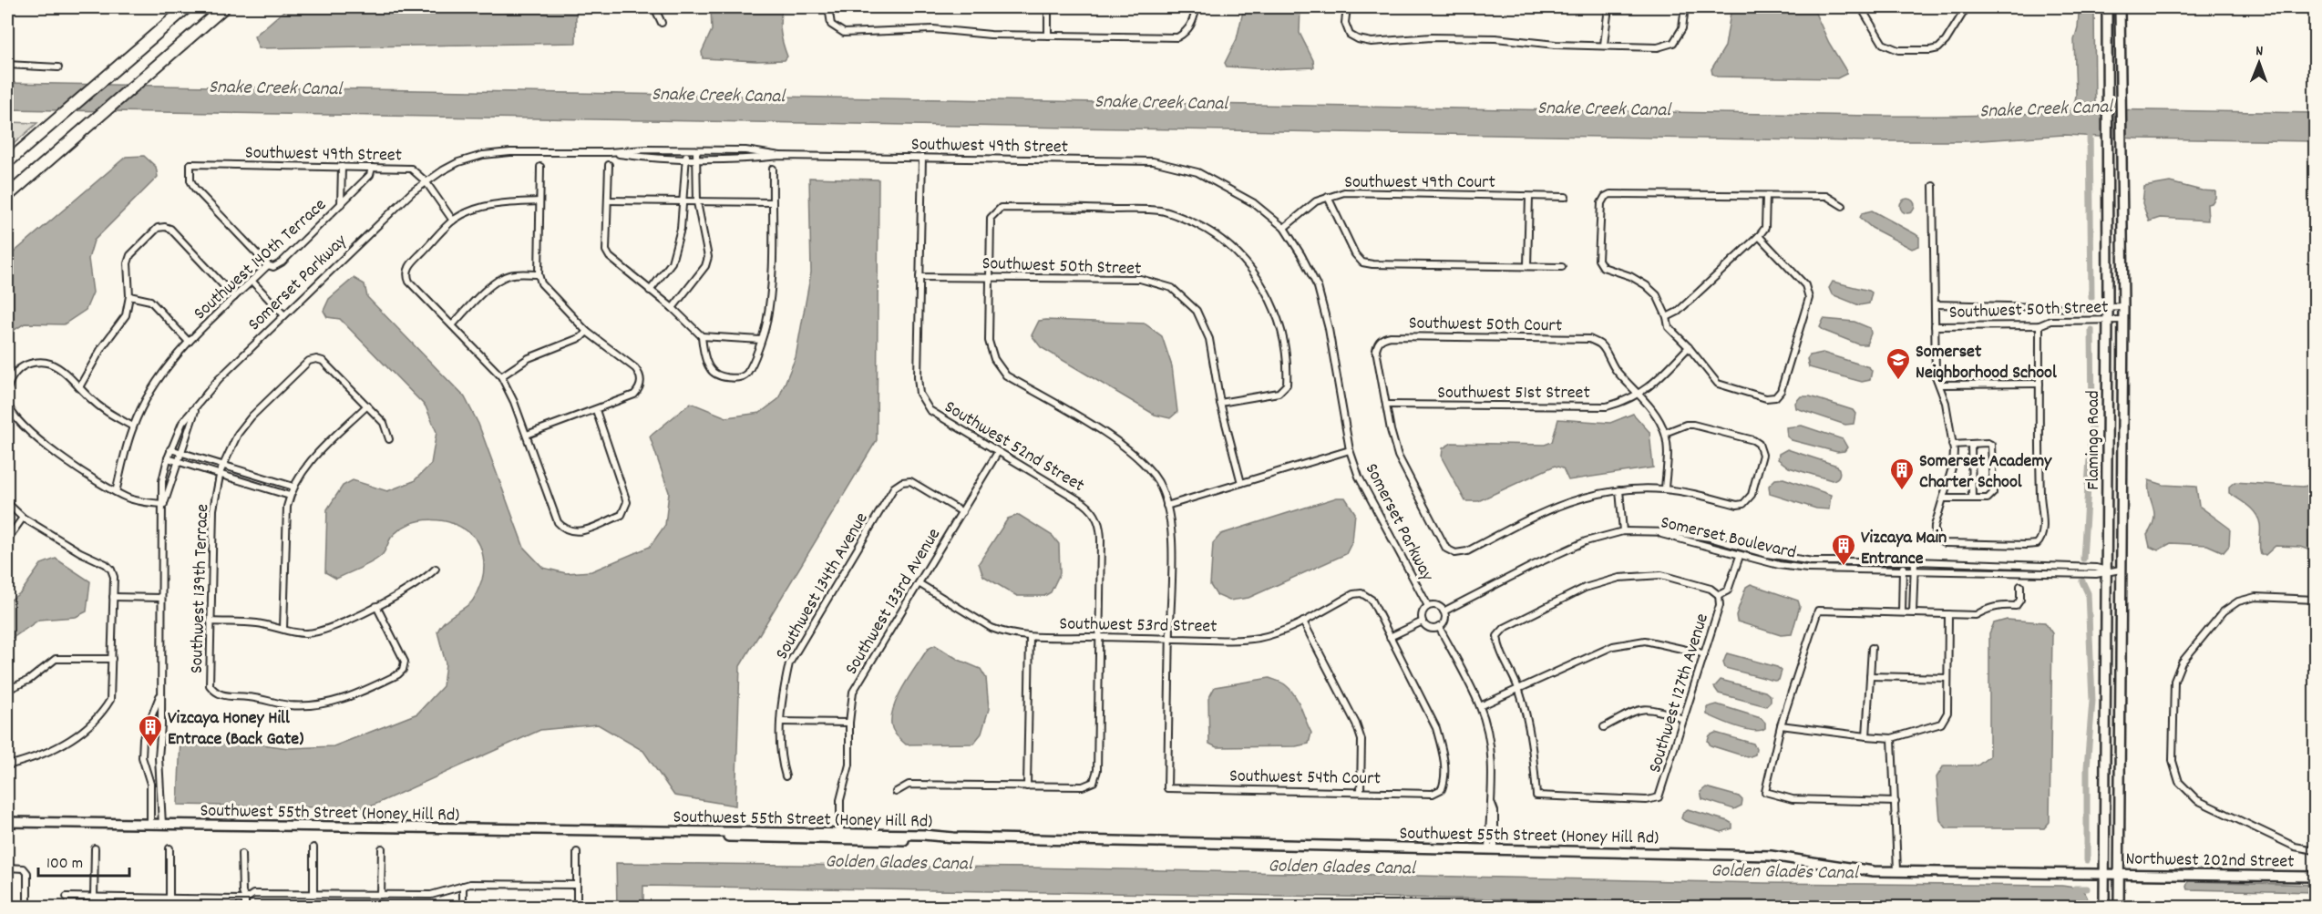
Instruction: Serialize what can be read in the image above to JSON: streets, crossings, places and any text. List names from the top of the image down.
{
  "streets": {
    "street": [
      "Southwest 49th Street",
      "Southwest 49th Court",
      "Southwest 140th Terrace",
      "Southwest 50th Street",
      "Somerset Parkway",
      "Southwest 50th Court",
      "Southwest 51st Street",
      "Flamingo Road",
      "Southwest 52nd Street",
      "Somerset Boulevard",
      "Southwest 134th Avenue",
      "Southwest 139th Terrace",
      "Southwest 133rd Avenue",
      "Southwest 53rd Street",
      "Southwest 127th Avenue",
      "Southwest 54th Court",
      "Southwest 55th Street (Honey Hill Rd)",
      "Northwest 202nd Street"
    ]
  },
  "crossings": [
    ["Southwest 49th Street", "Southwest 49th Court"],
    ["Southwest 49th Street", "Southwest 140th Terrace"],
    ["Southwest 49th Street", "Somerset Parkway"],
    ["Southwest 50th Street", "Flamingo Road"],
    ["Southwest 50th Street", "Southwest 52nd Street"],
    ["Somerset Parkway", "Somerset Boulevard"],
    ["Somerset Parkway", "Southwest 55th Street (Honey Hill Rd)"],
    ["Southwest 50th Court", "Southwest 51st Street"],
    ["Flamingo Road", "Somerset Boulevard"],
    ["Flamingo Road", "Southwest 55th Street (Honey Hill Rd)"],
    ["Flamingo Road", "Northwest 202nd Street"],
    ["Southwest 52nd Street", "Southwest 133rd Avenue"],
    ["Southwest 52nd Street", "Southwest 53rd Street"],
    ["Southwest 134th Avenue", "Southwest 133rd Avenue"],
    ["Southwest 133rd Avenue", "Southwest 53rd Street"],
    ["Southwest 133rd Avenue", "Southwest 55th Street (Honey Hill Rd)"],
    ["Southwest 53rd Street", "Southwest 54th Court"],
    ["Southwest 55th Street (Honey Hill Rd)", "Northwest 202nd Street"]
  ],
  "water": ["Snake Creek Canal", "Golden Glades Canal"],
  "places": {
    "school or university": ["Somerset Neighborhood School"],
    "building": ["Somerset Academy Charter School", "Vizcaya Main Entrance", "Vizcaya Honey Hill Entrace (Back Gate)"]
  },
  "scale_bar": "100 m",
  "north": "top"
}
